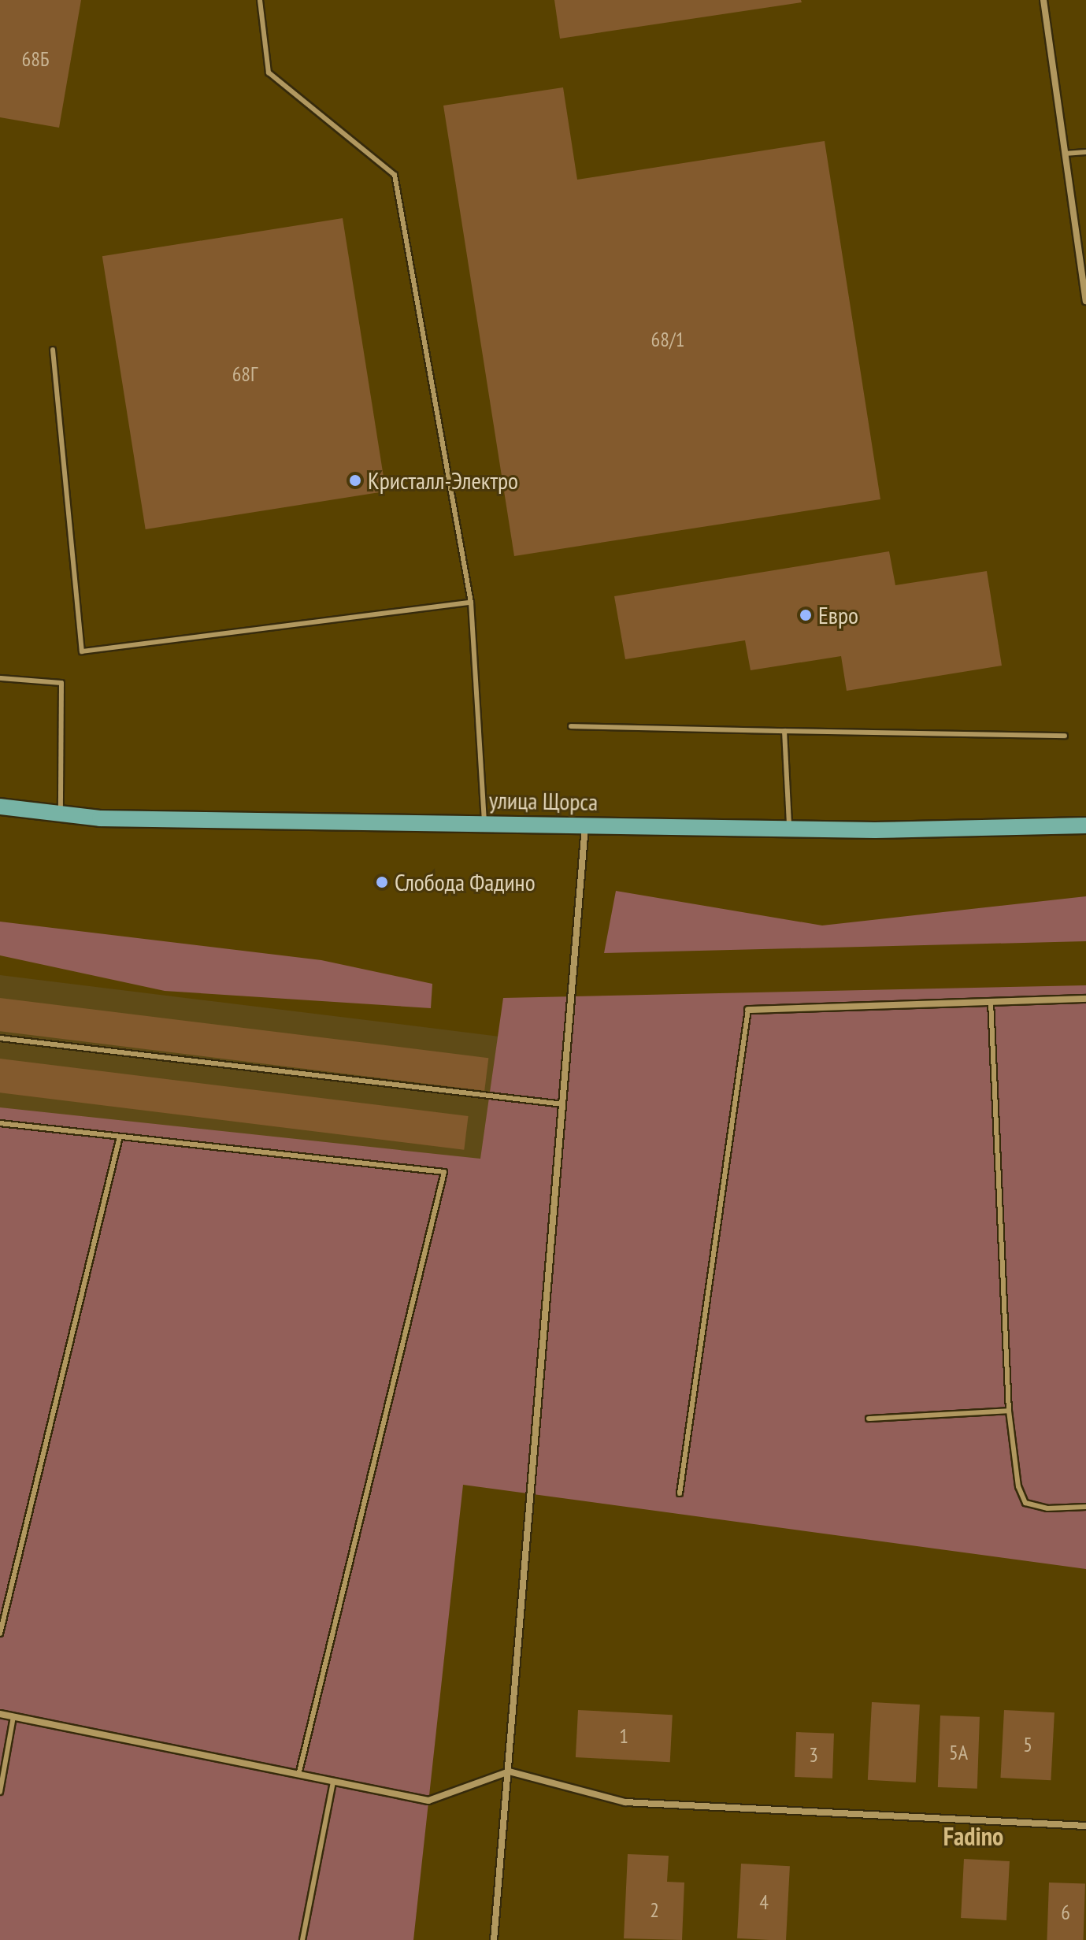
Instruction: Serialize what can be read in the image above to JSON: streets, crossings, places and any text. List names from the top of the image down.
{
  "streets": {
    "main road": ["улица Щорса"]
  },
  "districts": ["Fadino"],
  "places": ["Кристалл-Электро", "Евро", "Слобода Фадино"],
  "house_numbers": [
    "68Б",
    "68/1",
    "68Г",
    "1",
    "5",
    "5А",
    "3",
    "4",
    "2",
    "6"
  ]
}
